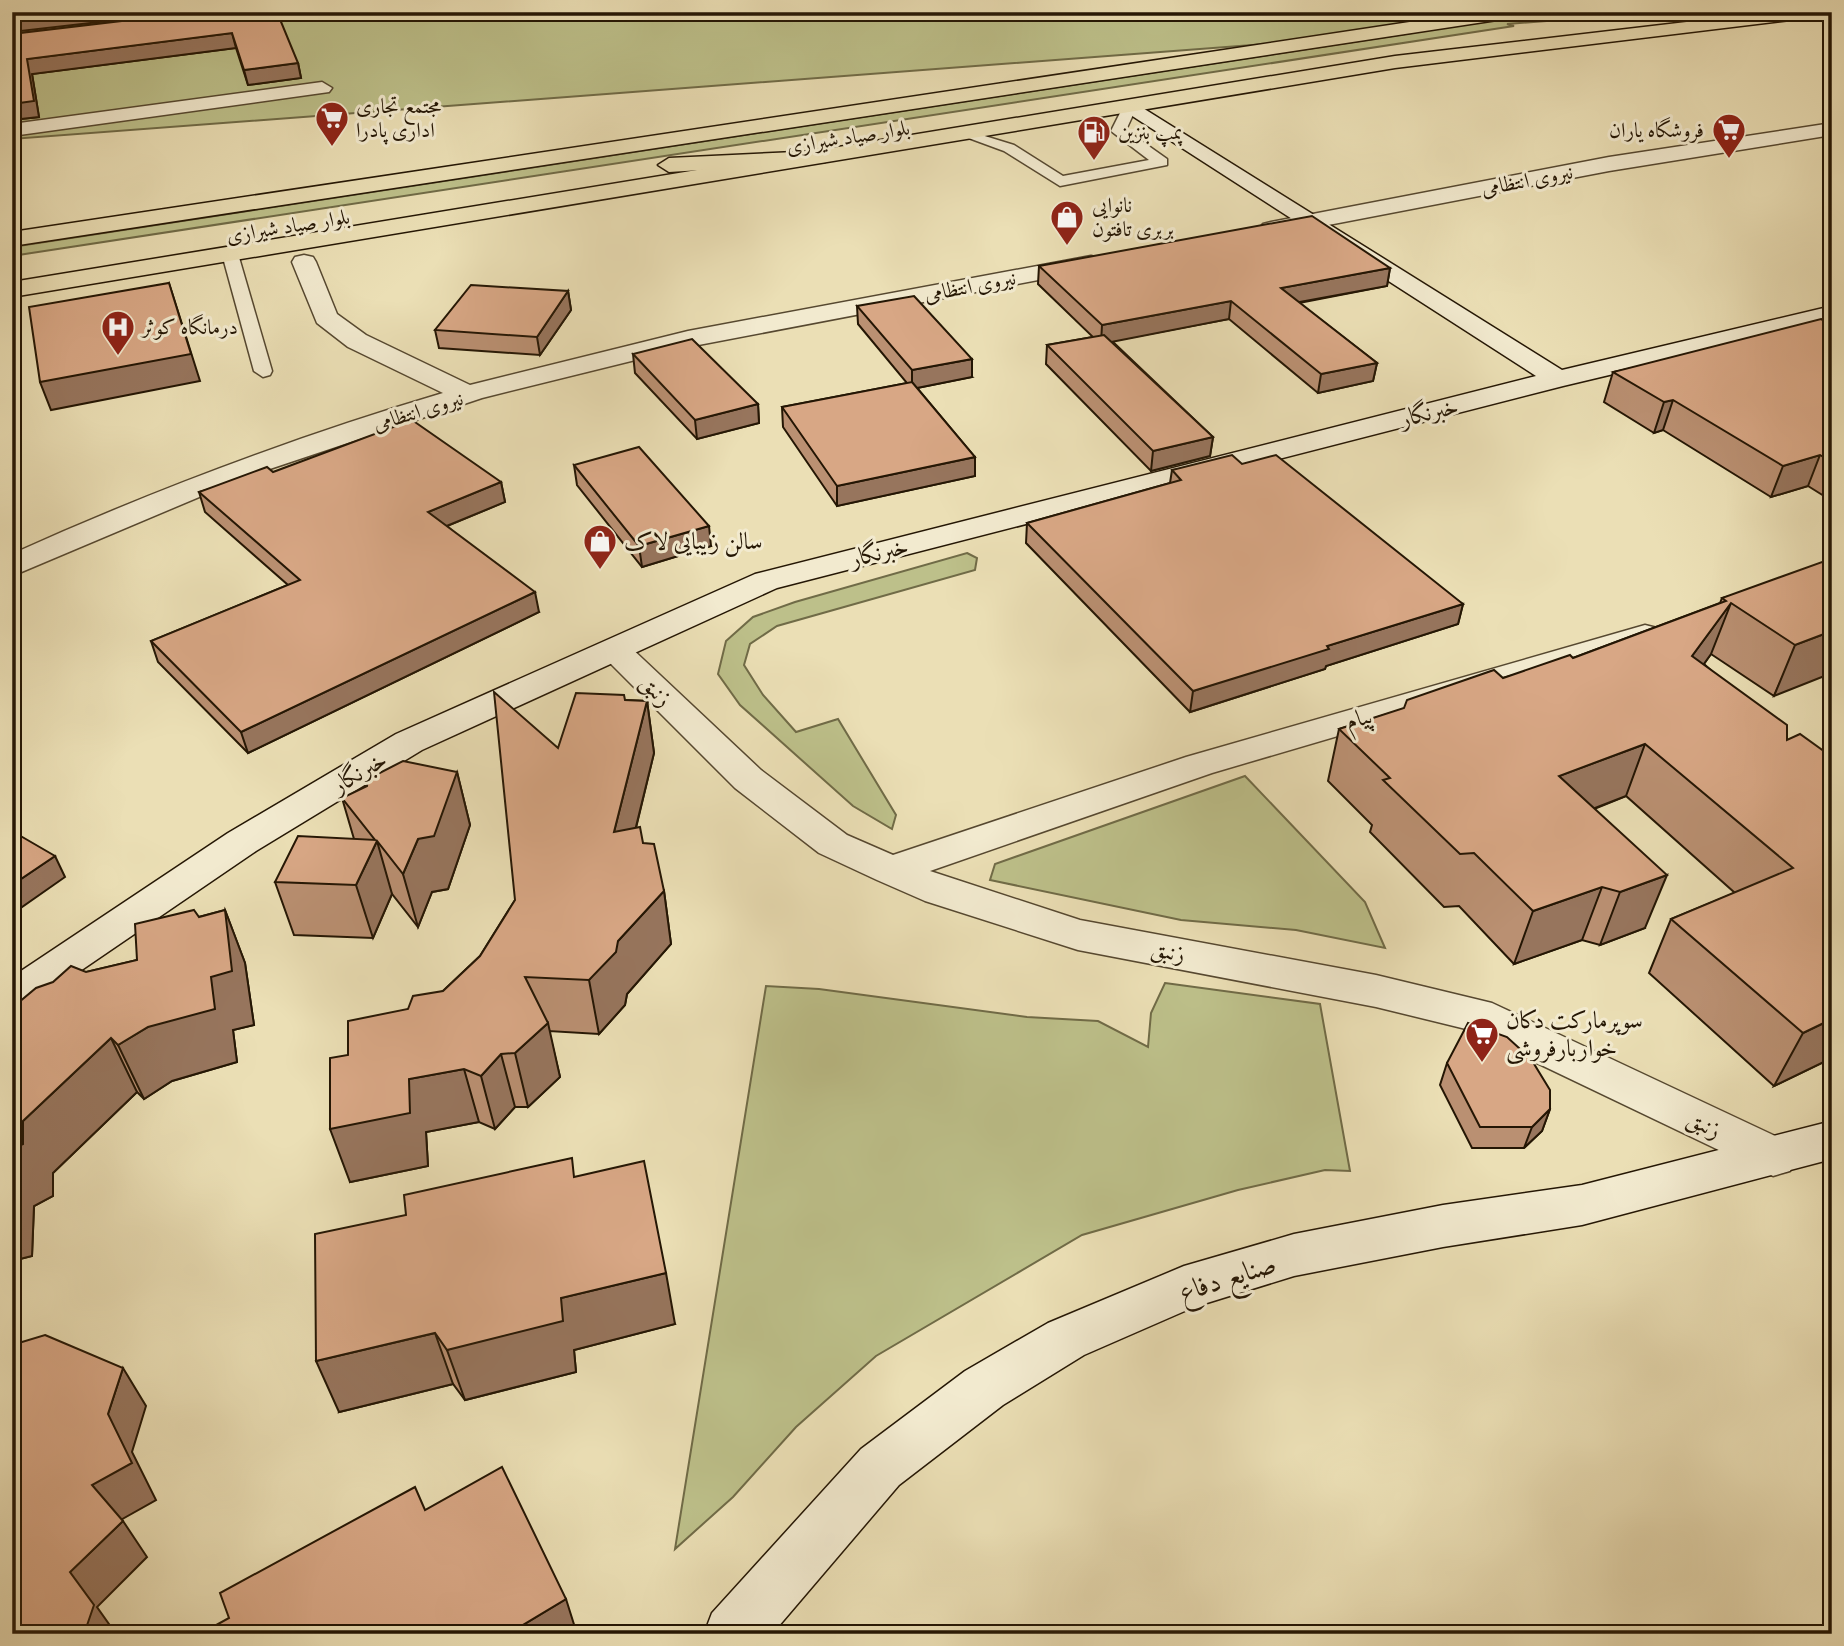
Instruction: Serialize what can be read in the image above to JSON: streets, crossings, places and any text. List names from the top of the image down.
{
  "streets": {
    "main road": ["بلوار صیاد شیرازی"],
    "street": [
      "نیروی انتظامی",
      "خبرنگار",
      "زنبق",
      "پیام",
      "صنایع دفاع"
    ]
  },
  "crossings": [
    ["خبرنگار", "زنبق"],
    ["زنبق", "پیام"],
    ["زنبق", "صنایع دفاع"]
  ],
  "places": {
    "supermarket": ["مجتمع تجاری اداری پادرا", "فروشگاه یاران", "سوپرمارکت دکان خواربارفروشی"],
    "fuel station": ["پمپ بنزین"],
    "shop": ["نانوایی بربری تافتون", "سالن زیبایی لاک"],
    "hospital": ["درمانگاه کوثر"]
  }
}
